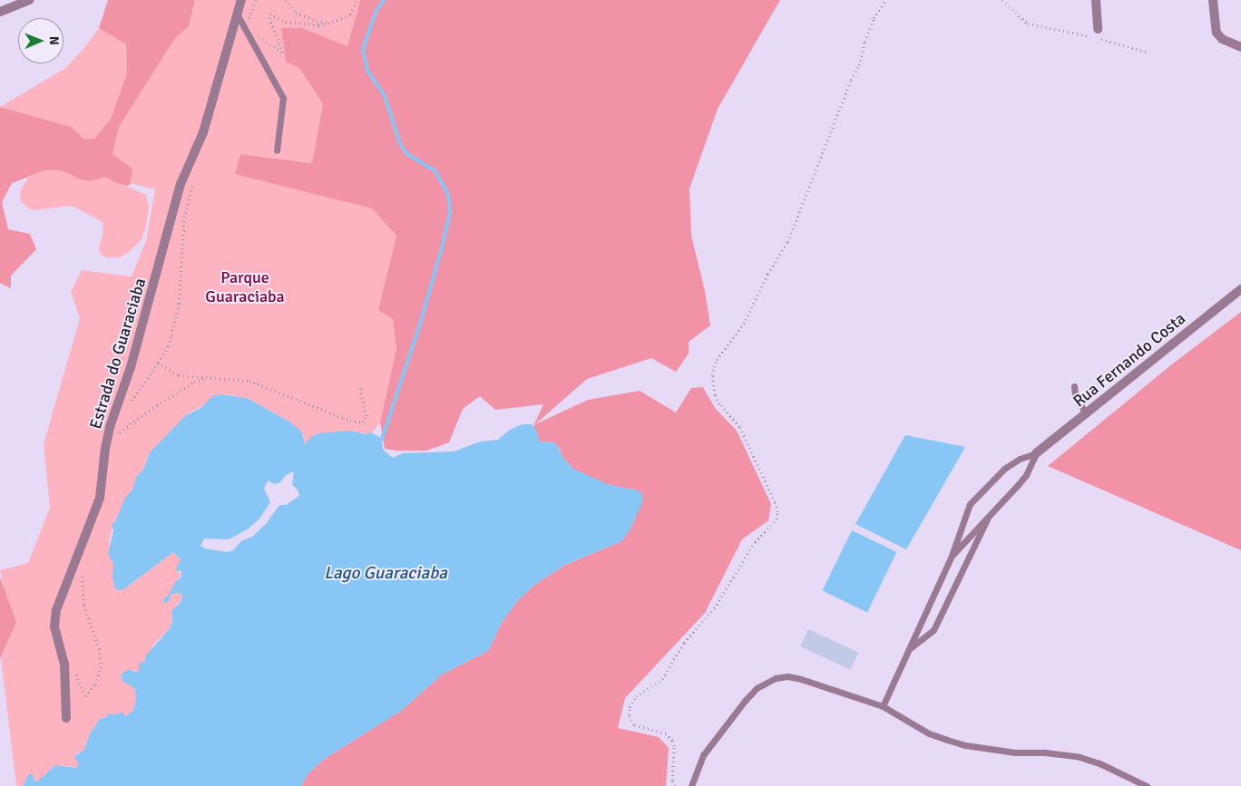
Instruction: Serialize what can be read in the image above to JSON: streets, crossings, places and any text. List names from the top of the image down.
{
  "streets": {
    "street": ["Estrada do Guaraciaba", "Rua Fernando Costa"]
  },
  "water": ["Lago Guaraciaba"],
  "parks": ["Parque Guaraciaba"],
  "north": "right"
}
